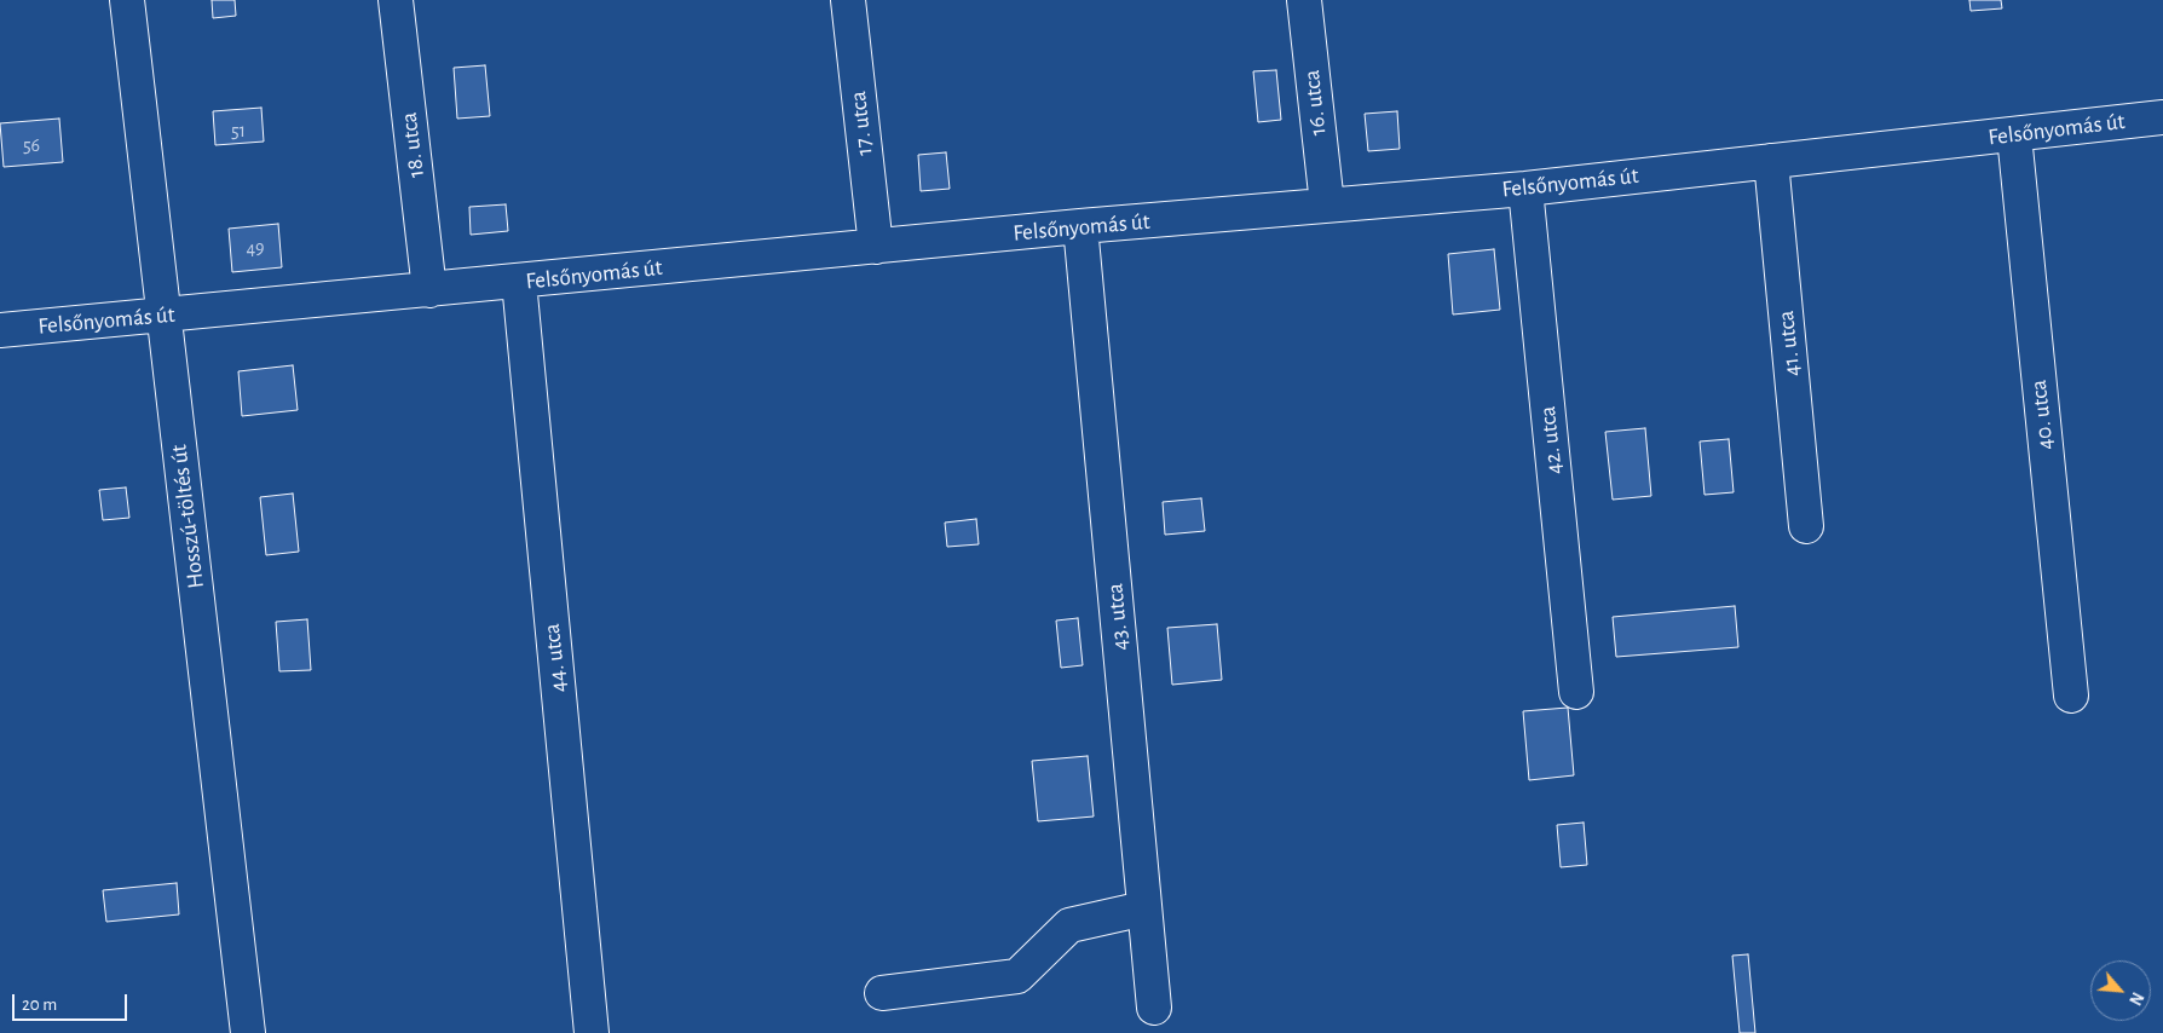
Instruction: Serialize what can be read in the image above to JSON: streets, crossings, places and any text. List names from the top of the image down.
{
  "streets": {
    "street": [
      "16. utca",
      "17. utca",
      "Felsőnyomás út",
      "18. utca",
      "41. utca",
      "40. utca",
      "42. utca",
      "Hosszú-töltés út",
      "43. utca",
      "44. utca"
    ]
  },
  "crossings": [
    ["16. utca", "Felsőnyomás út"],
    ["17. utca", "Felsőnyomás út"],
    ["Felsőnyomás út", "18. utca"],
    ["Felsőnyomás út", "41. utca"],
    ["Felsőnyomás út", "40. utca"],
    ["Felsőnyomás út", "42. utca"],
    ["Felsőnyomás út", "Hosszú-töltés út"],
    ["Felsőnyomás út", "43. utca"],
    ["Felsőnyomás út", "44. utca"]
  ],
  "house_numbers": ["51", "56", "49"],
  "scale_bar": "20 m",
  "north": "bottom right"
}
